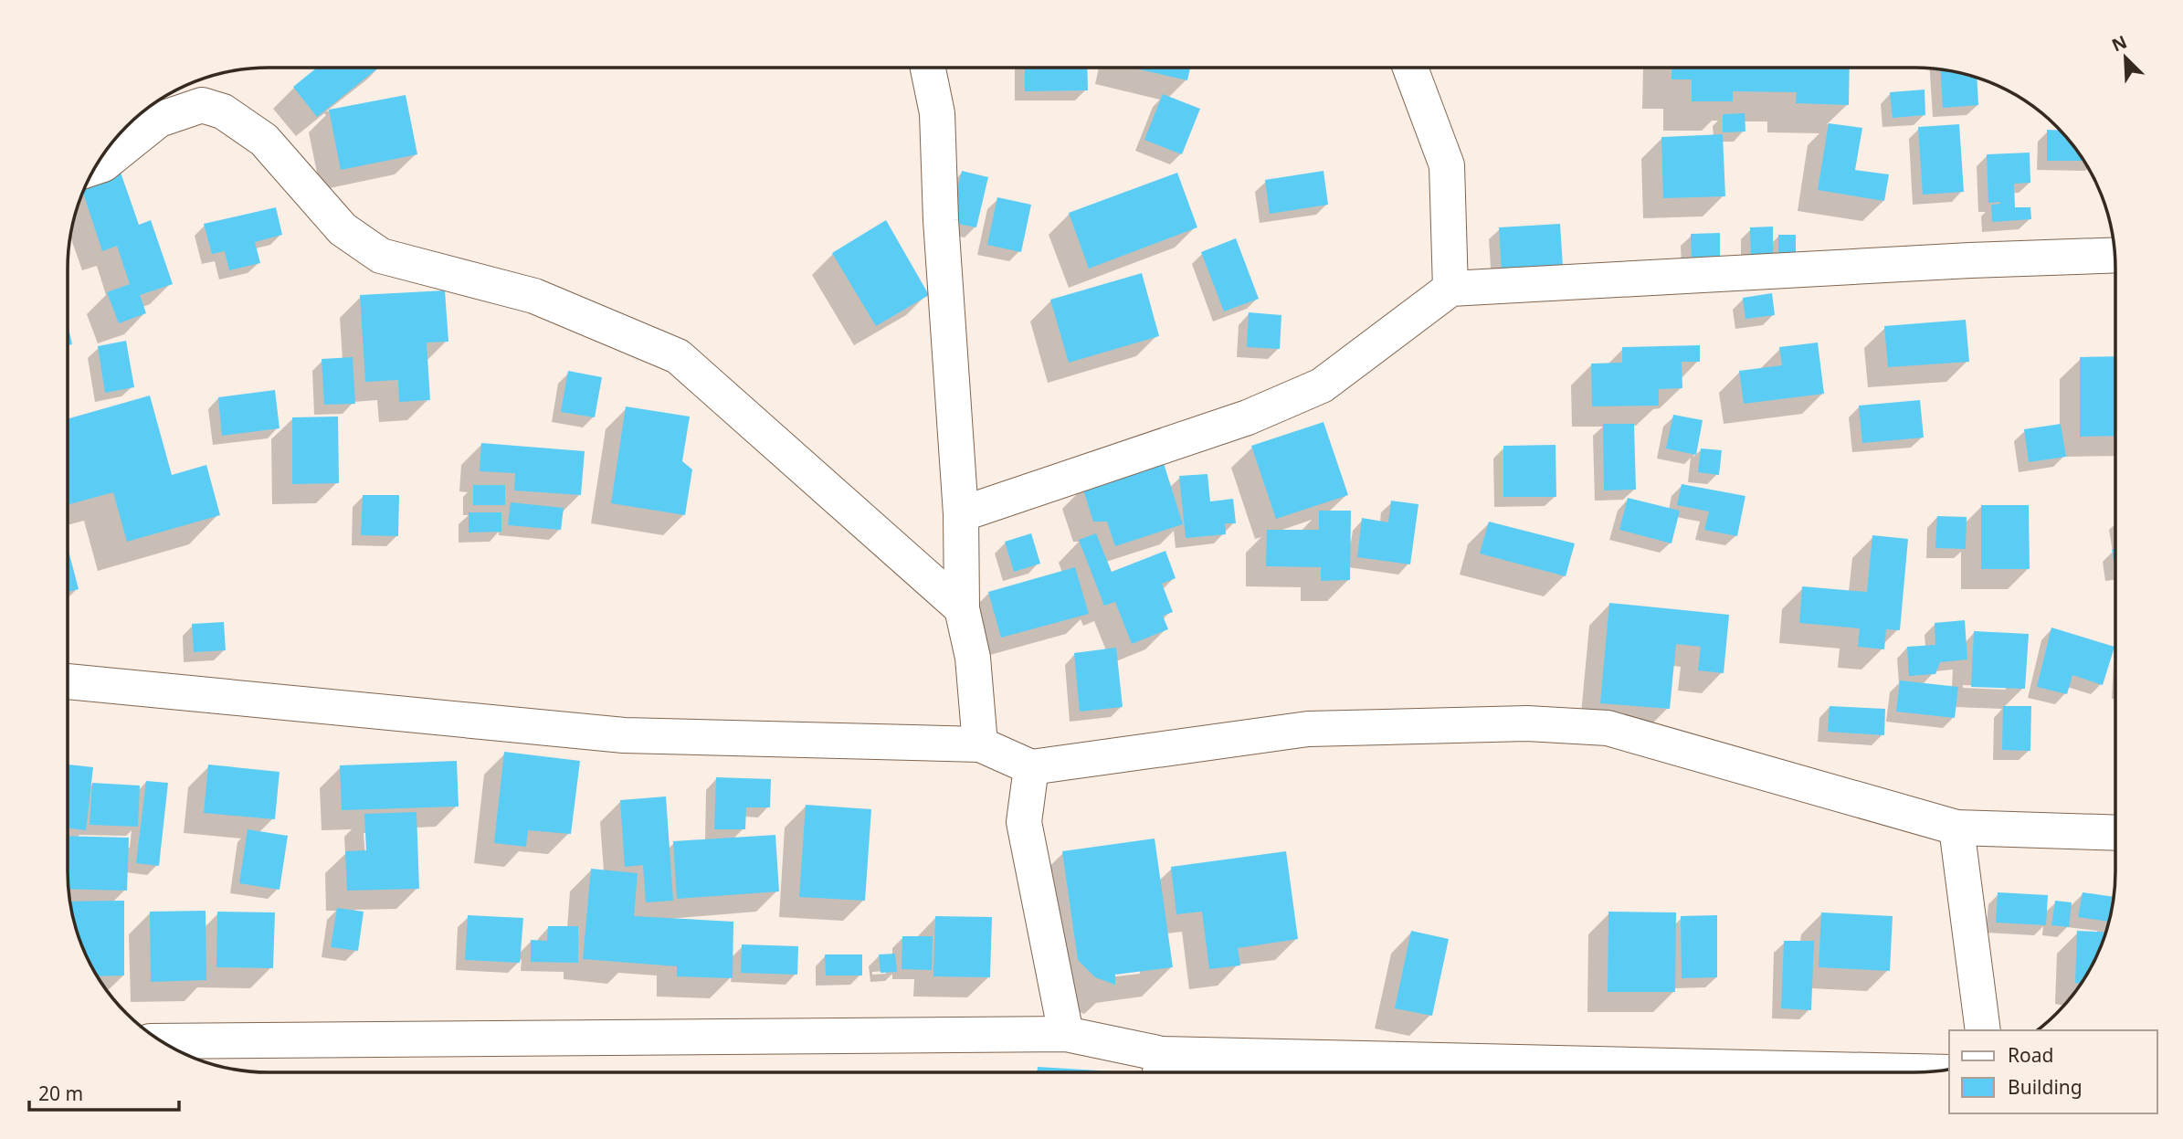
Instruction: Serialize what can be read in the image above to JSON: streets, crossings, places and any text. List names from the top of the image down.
{
  "legend": ["Road", "Building"],
  "scale_bar": "20 m",
  "north": "top left"
}
